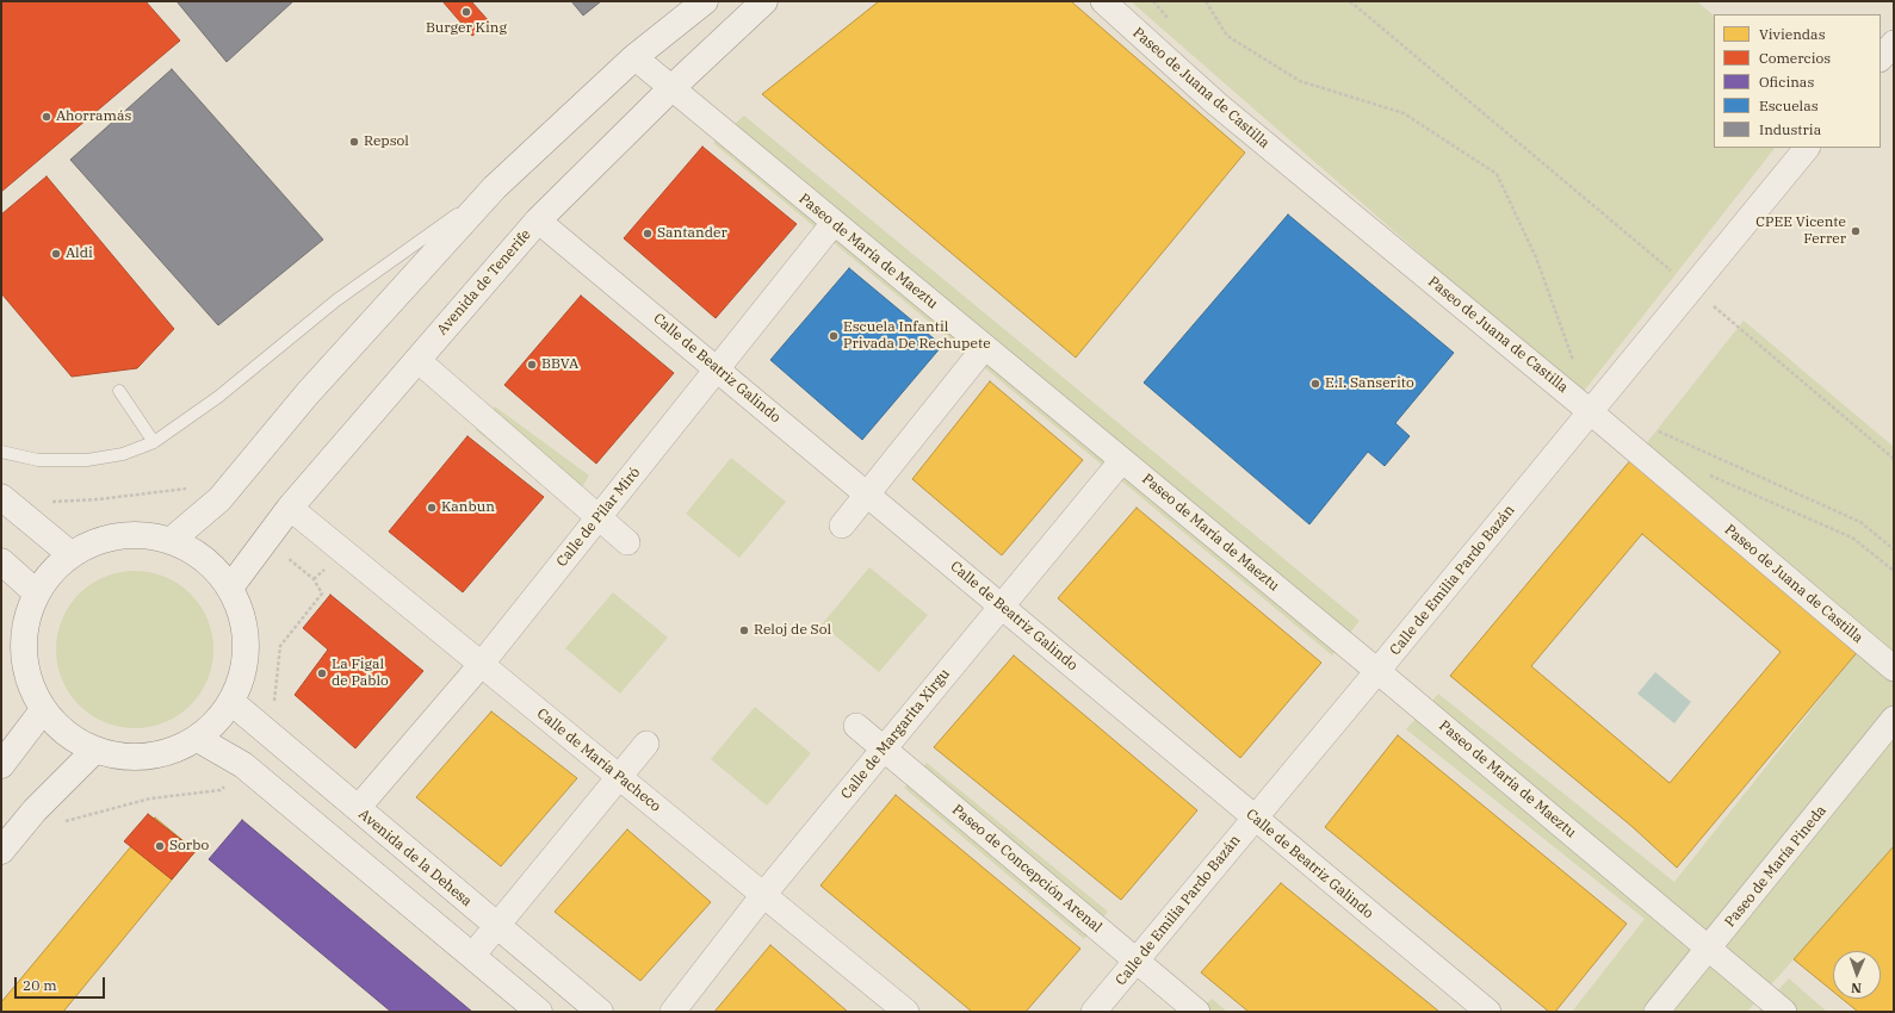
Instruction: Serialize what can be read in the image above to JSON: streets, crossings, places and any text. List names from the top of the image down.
{
  "streets": {
    "main road": ["Avenida de Tenerife", "Avenida de la Dehesa"],
    "street": [
      "Paseo de Juana de Castilla",
      "Paseo de María de Maeztu",
      "Calle de Beatriz Galindo",
      "Calle de Pilar Miró",
      "Calle de Emilia Pardo Bazán",
      "Calle de Margarita Xirgu",
      "Calle de María Pacheco",
      "Paseo de María Pineda",
      "Paseo de Concepción Arenal"
    ]
  },
  "crossings": [
    ["Paseo de Juana de Castilla", "Calle de Emilia Pardo Bazán"],
    ["Paseo de María de Maeztu", "Avenida de Tenerife"],
    ["Paseo de María de Maeztu", "Calle de Pilar Miró"],
    ["Paseo de María de Maeztu", "Calle de Emilia Pardo Bazán"],
    ["Paseo de María de Maeztu", "Calle de Margarita Xirgu"],
    ["Paseo de María de Maeztu", "Paseo de María Pineda"],
    ["Avenida de Tenerife", "Calle de Beatriz Galindo"],
    ["Avenida de Tenerife", "Calle de María Pacheco"],
    ["Calle de Beatriz Galindo", "Calle de Pilar Miró"],
    ["Calle de Beatriz Galindo", "Calle de Emilia Pardo Bazán"],
    ["Calle de Beatriz Galindo", "Calle de Margarita Xirgu"],
    ["Calle de Pilar Miró", "Calle de María Pacheco"],
    ["Calle de Pilar Miró", "Avenida de la Dehesa"],
    ["Calle de Emilia Pardo Bazán", "Paseo de Concepción Arenal"],
    ["Calle de Margarita Xirgu", "Calle de María Pacheco"],
    ["Calle de Margarita Xirgu", "Paseo de Concepción Arenal"]
  ],
  "places": [
    "Burger King",
    "Ahorramás",
    "Repsol",
    "CPEE Vicente Ferrer",
    "Santander",
    "Aldi",
    "Escuela Infantil Privada De Rechupete",
    "BBVA",
    "E.I. Sanserito",
    "Kanbun",
    "Reloj de Sol",
    "La Figal de Pablo",
    "Sorbo"
  ],
  "legend": [
    "Viviendas",
    "Comercios",
    "Oficinas",
    "Escuelas",
    "Industria"
  ],
  "scale_bar": "20 m",
  "north": "bottom"
}
